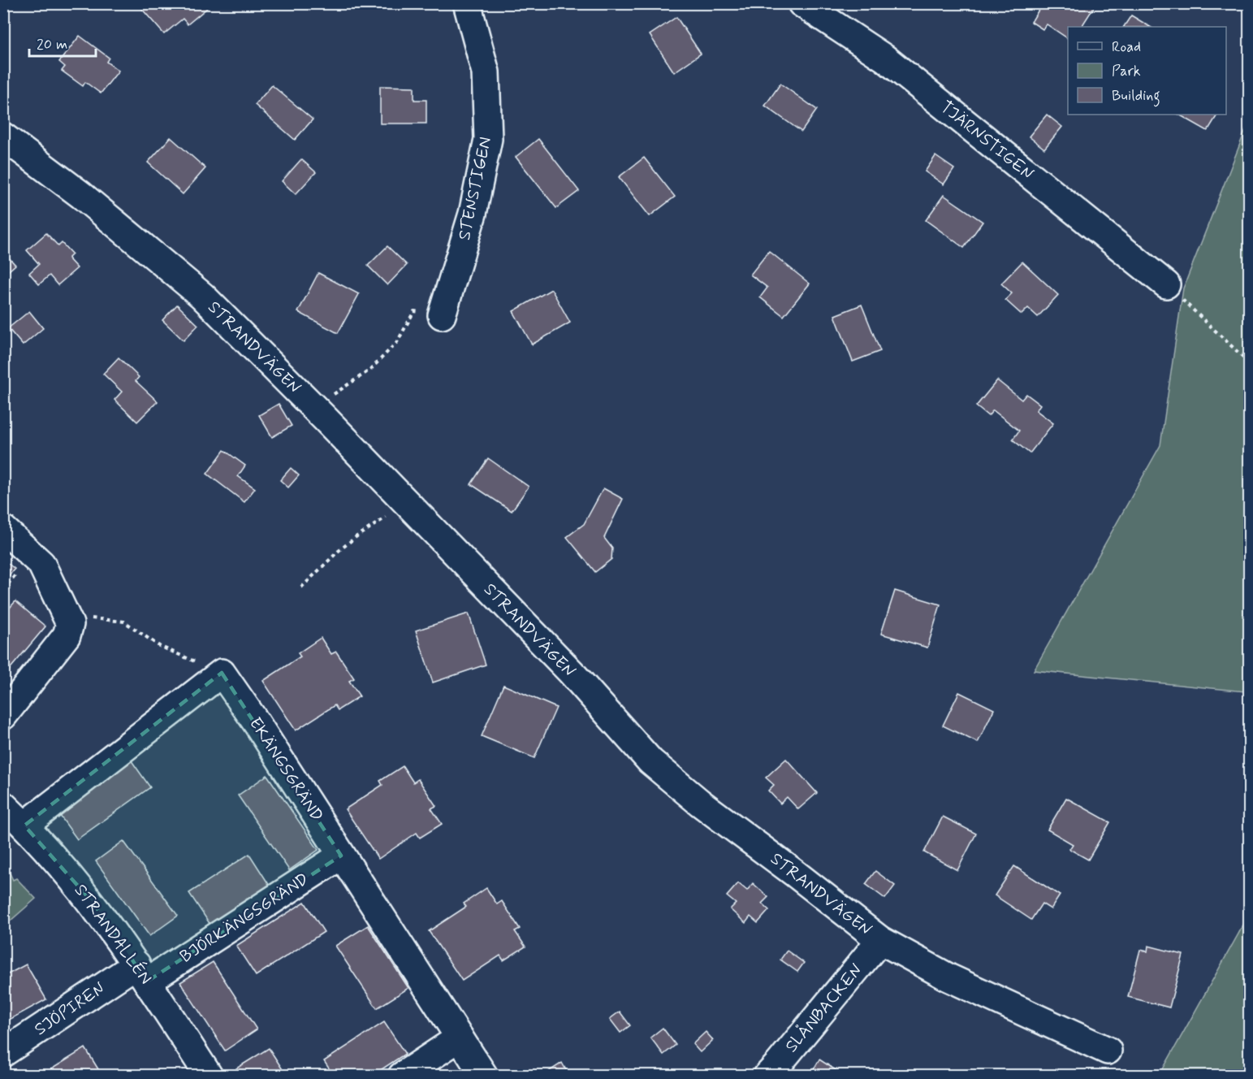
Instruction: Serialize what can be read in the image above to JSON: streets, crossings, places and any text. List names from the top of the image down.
{
  "streets": {
    "street": [
      "TJÄRNSTIGEN",
      "STENSTIGEN",
      "STRANDVÄGEN",
      "EKÄNGSGRÄND",
      "BJÖRKÄNGSGRÄND",
      "STRANDALLÉN",
      "SLÅNBACKEN",
      "SJÖPIREN"
    ]
  },
  "crossings": [
    ["STRANDVÄGEN", "SLÅNBACKEN"],
    ["EKÄNGSGRÄND", "BJÖRKÄNGSGRÄND"],
    ["BJÖRKÄNGSGRÄND", "STRANDALLÉN"],
    ["BJÖRKÄNGSGRÄND", "SJÖPIREN"],
    ["STRANDALLÉN", "SJÖPIREN"]
  ],
  "legend": ["Road", "Park", "Building"],
  "scale_bar": "20 m"
}
